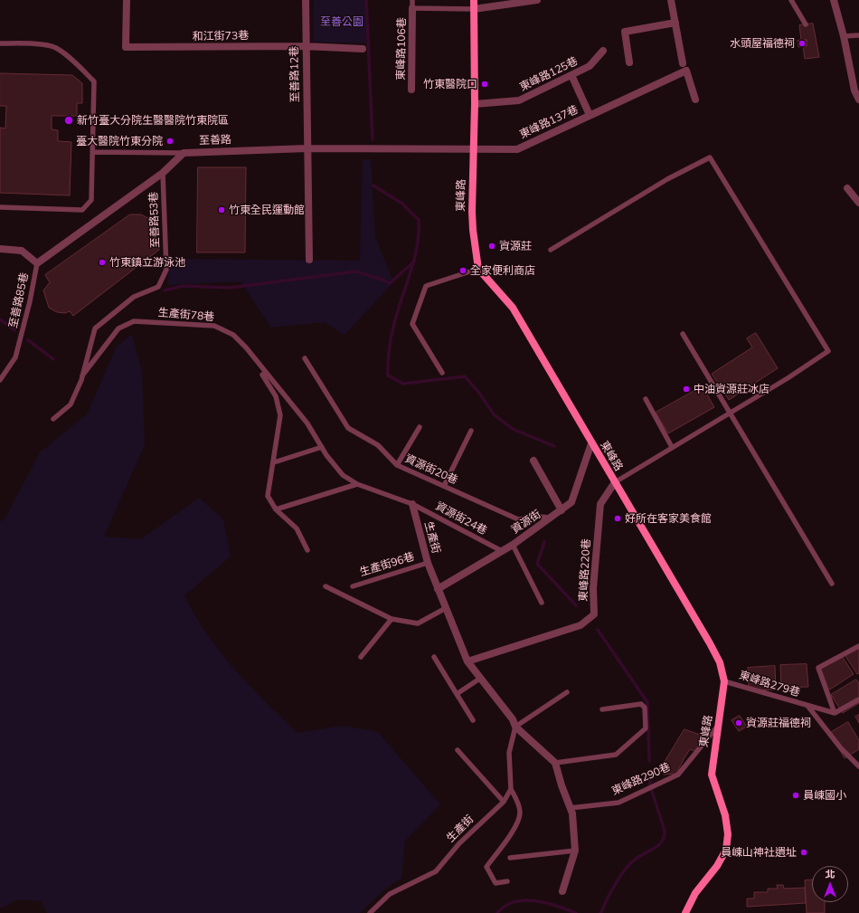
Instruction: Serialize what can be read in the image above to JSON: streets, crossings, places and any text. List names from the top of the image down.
{
  "streets": {
    "main road": ["東峰路"],
    "street": [
      "和江街73巷",
      "東峰路106巷",
      "至善路12巷",
      "東峰路125巷",
      "東峰路137巷",
      "至善路",
      "資源街",
      "生產街",
      "東峰路220巷"
    ],
    "lane": [
      "至善路53巷",
      "至善路85巷",
      "生產街78巷",
      "資源街20巷",
      "資源街24巷",
      "生產街96巷",
      "東峰路279巷",
      "東峰路290巷"
    ]
  },
  "crossings": [
    ["和江街73巷", "至善路12巷"],
    ["東峰路106巷", "東峰路"],
    ["至善路12巷", "至善路"],
    ["東峰路125巷", "東峰路137巷"],
    ["東峰路125巷", "東峰路"],
    ["東峰路137巷", "至善路"],
    ["東峰路137巷", "東峰路"],
    ["至善路", "東峰路"],
    ["東峰路", "資源街"],
    ["東峰路", "東峰路220巷"],
    ["東峰路", "東峰路279巷"],
    ["東峰路", "東峰路290巷"],
    ["至善路53巷", "生產街78巷"],
    ["生產街78巷", "資源街24巷"],
    ["生產街78巷", "生產街"],
    ["資源街20巷", "資源街"],
    ["資源街24巷", "資源街"],
    ["資源街24巷", "生產街"],
    ["資源街", "生產街"],
    ["生產街", "生產街96巷"],
    ["生產街", "東峰路220巷"]
  ],
  "parks": ["至善公園"],
  "places": [
    "水頭屋福德祠",
    "竹東醫院口",
    "新竹臺大分院生醫醫院竹東院區",
    "臺大醫院竹東分院",
    "竹東全民運動館",
    "資源莊",
    "竹東鎮立游泳池",
    "全家便利商店",
    "中油資源莊冰店",
    "好所在客家美食館",
    "資源莊福德祠",
    "員崠國小",
    "員崠山神社遺址"
  ],
  "north": "top"
}
